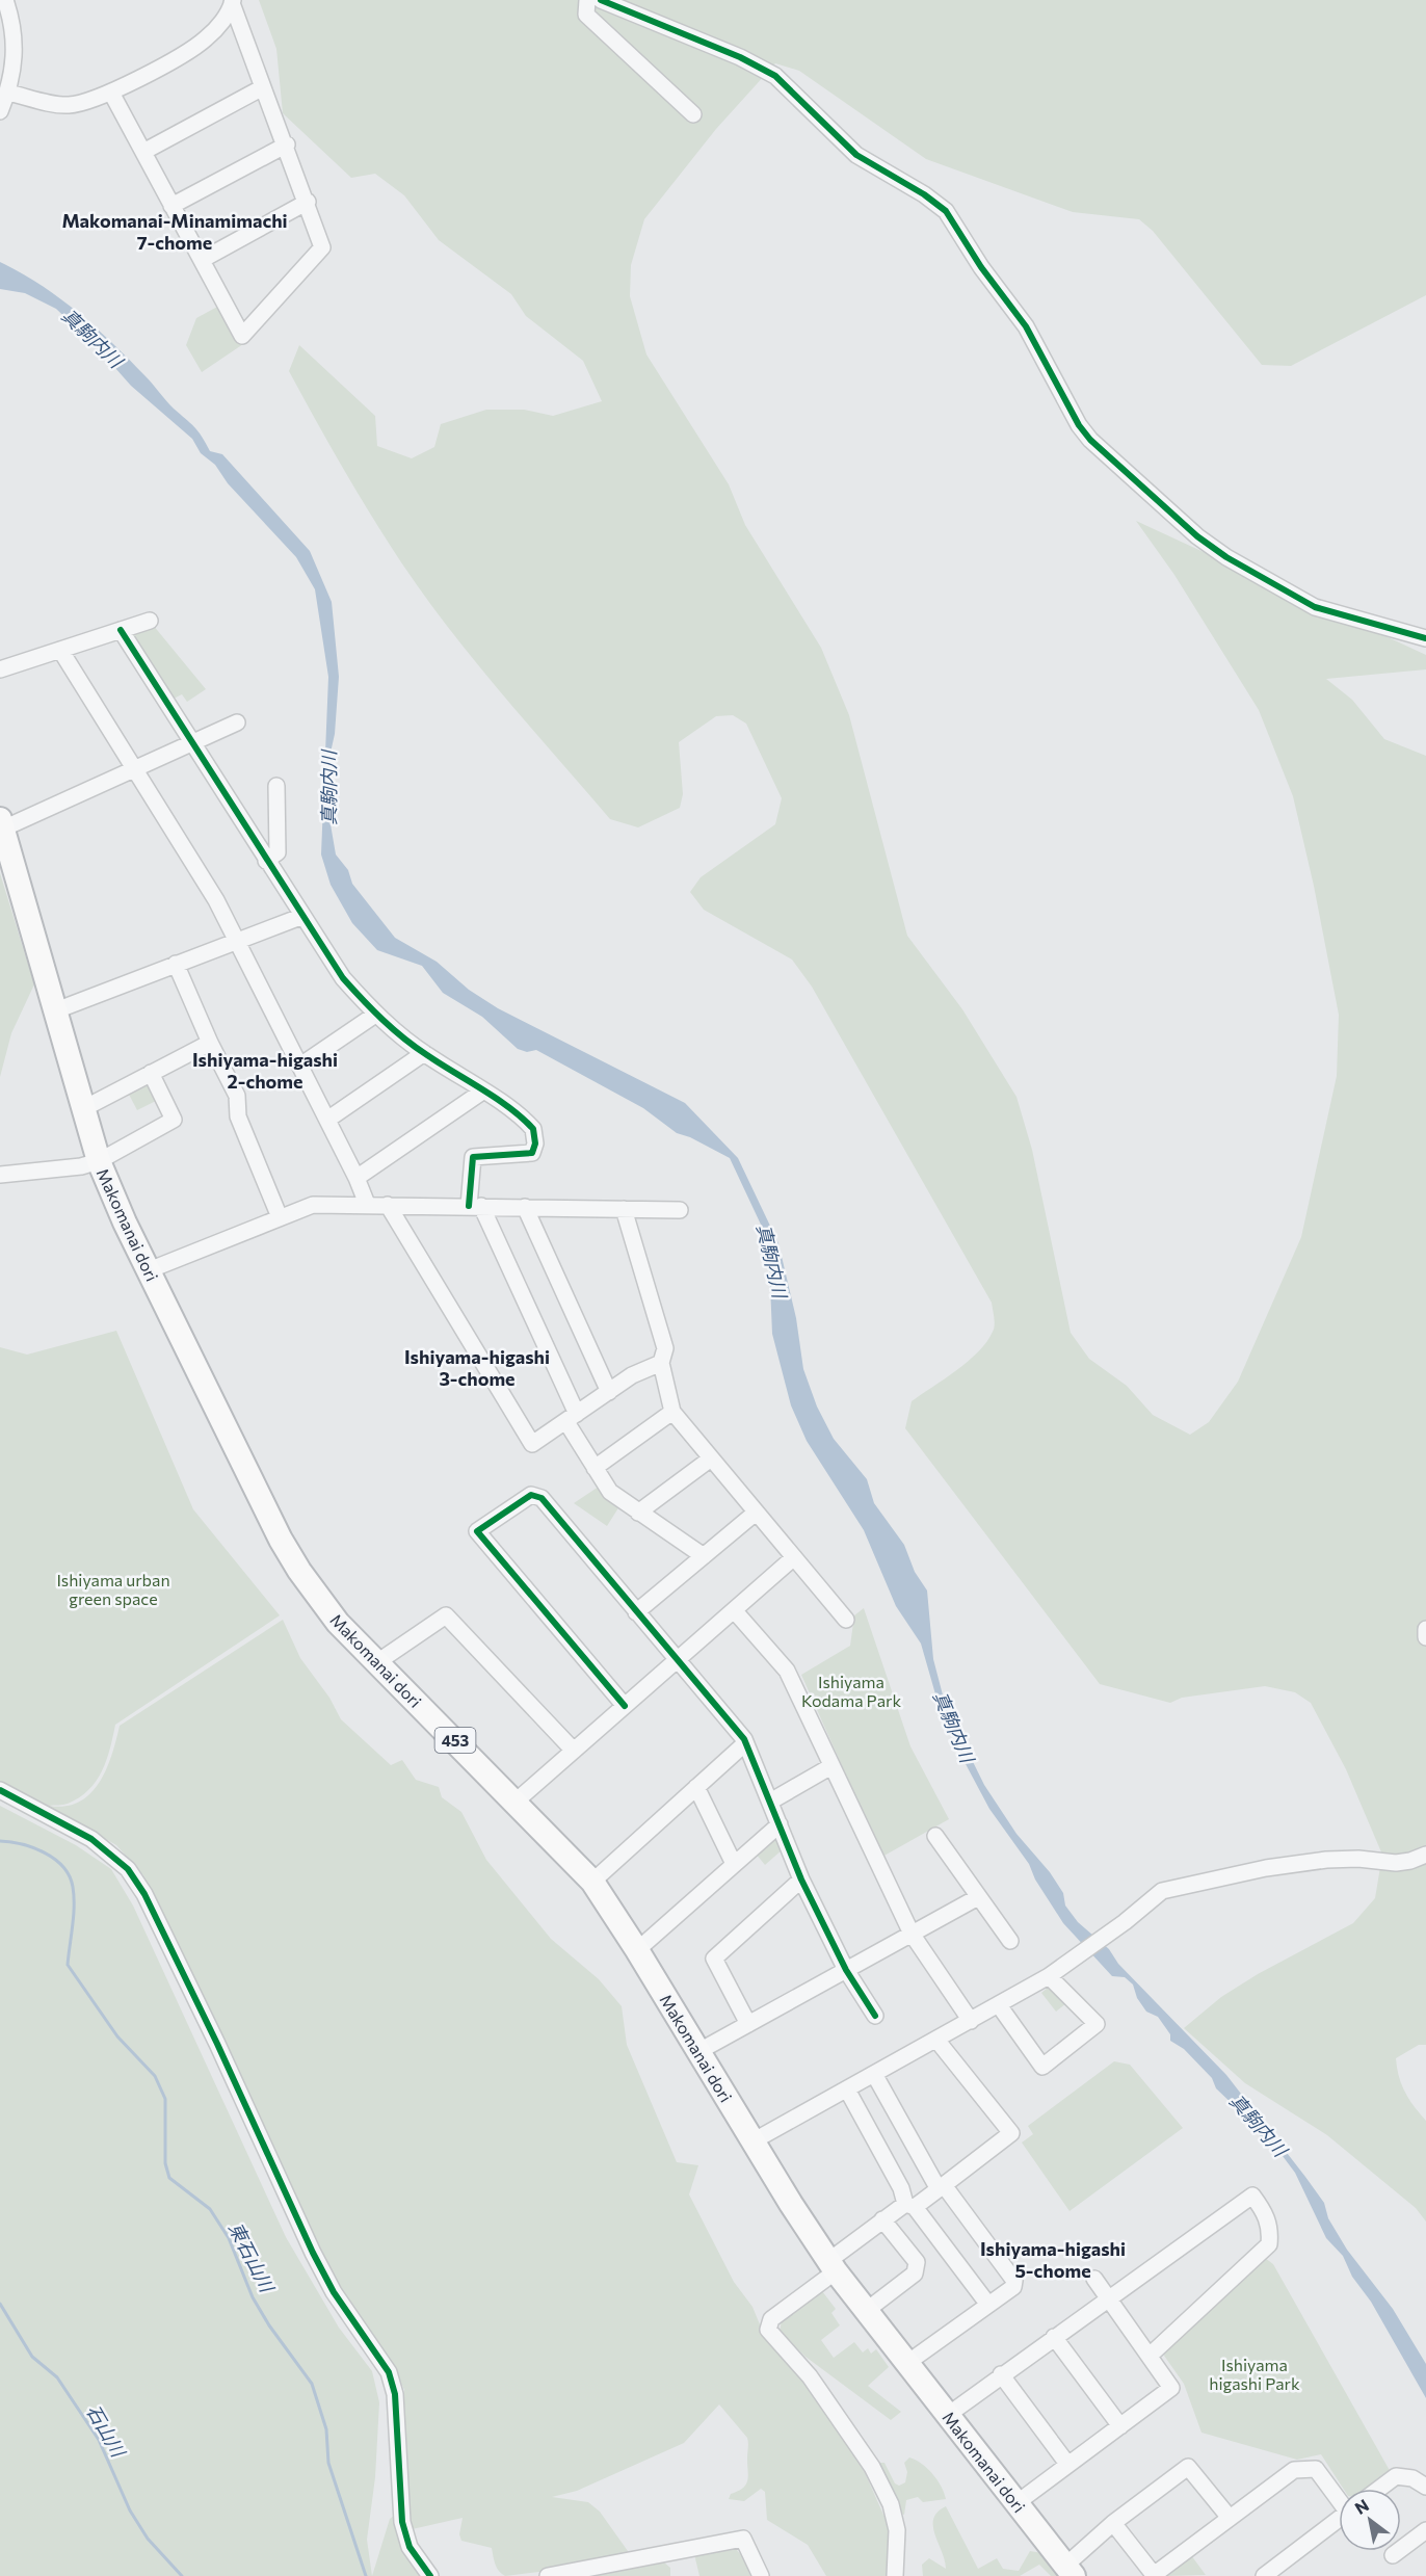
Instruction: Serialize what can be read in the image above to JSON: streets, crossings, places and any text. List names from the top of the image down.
{
  "streets": {
    "highway": ["Makomanai dori", "453"]
  },
  "districts": [
    "Makomanai-Minamimachi 7-chome",
    "Ishiyama-higashi 2-chome",
    "Ishiyama-higashi 3-chome",
    "Ishiyama-higashi 5-chome"
  ],
  "water": ["真駒内川", "東石山川", "石山川"],
  "parks": ["Ishiyama urban green space", "Ishiyama Kodama Park", "Ishiyama higashi Park"],
  "north": "top left"
}
